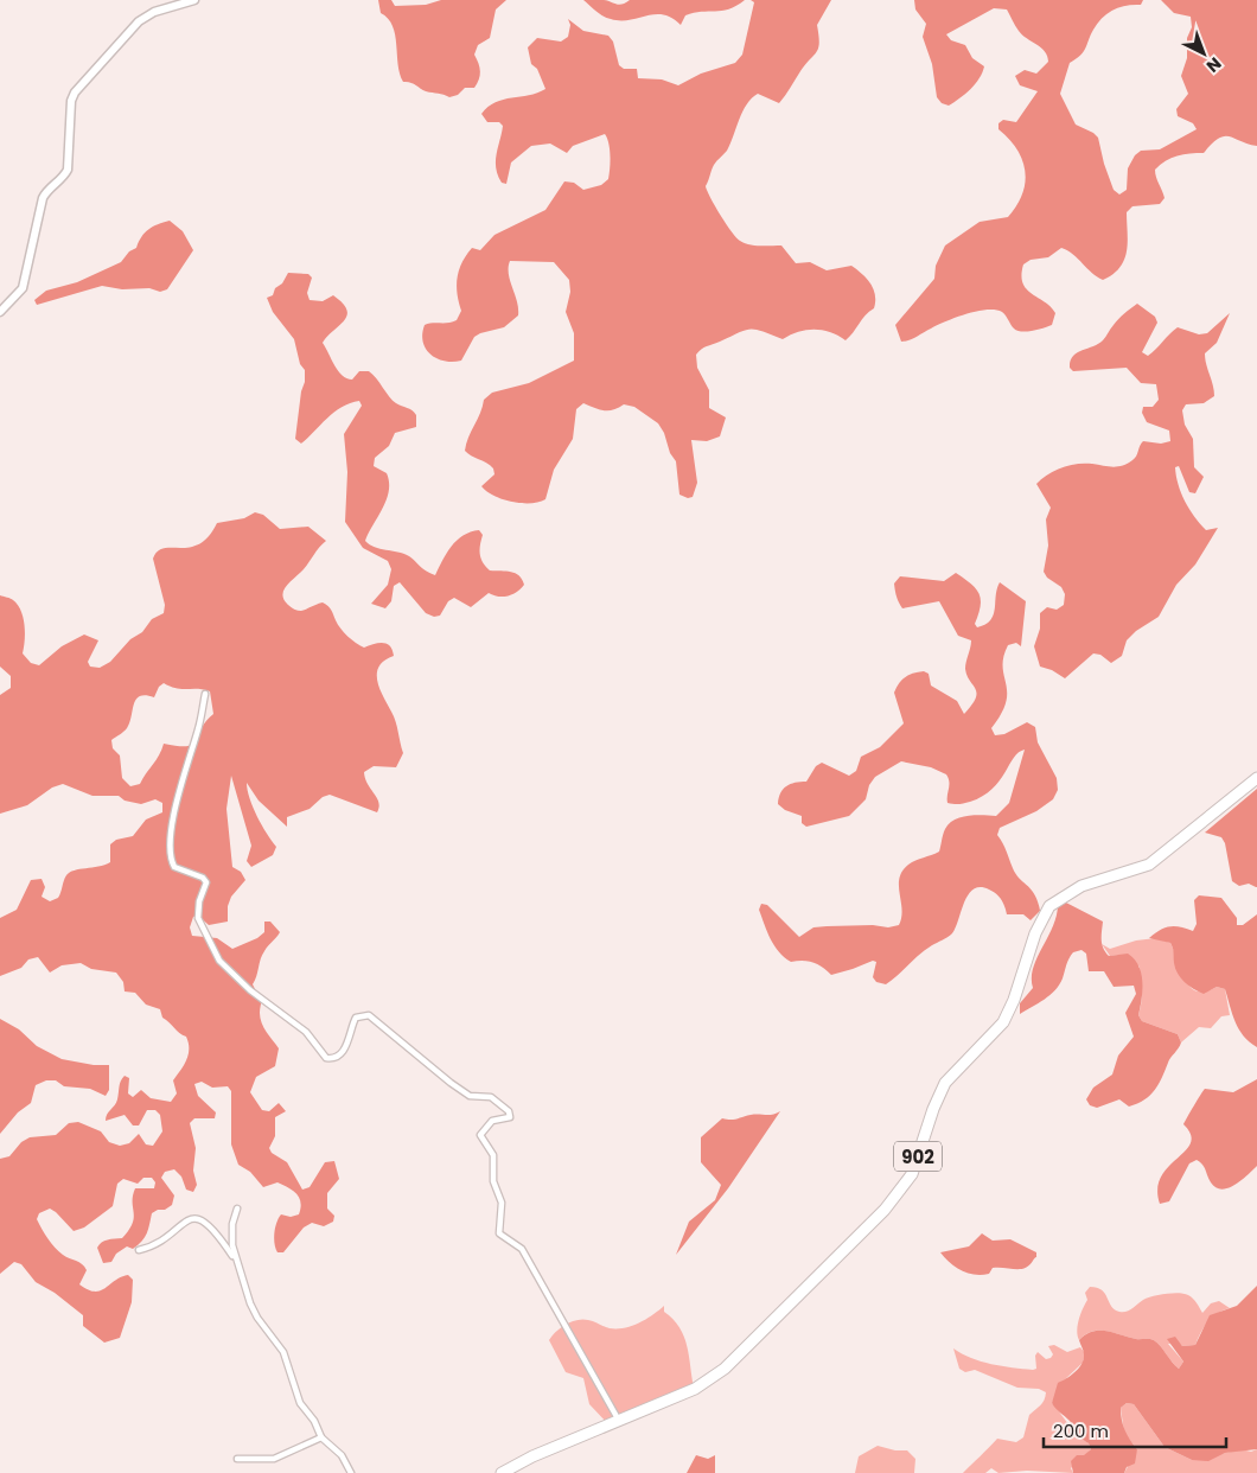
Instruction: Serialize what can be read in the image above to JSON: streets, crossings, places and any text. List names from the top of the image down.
{
  "streets": {
    "highway": ["902"]
  },
  "scale_bar": "200 m",
  "north": "bottom right"
}
